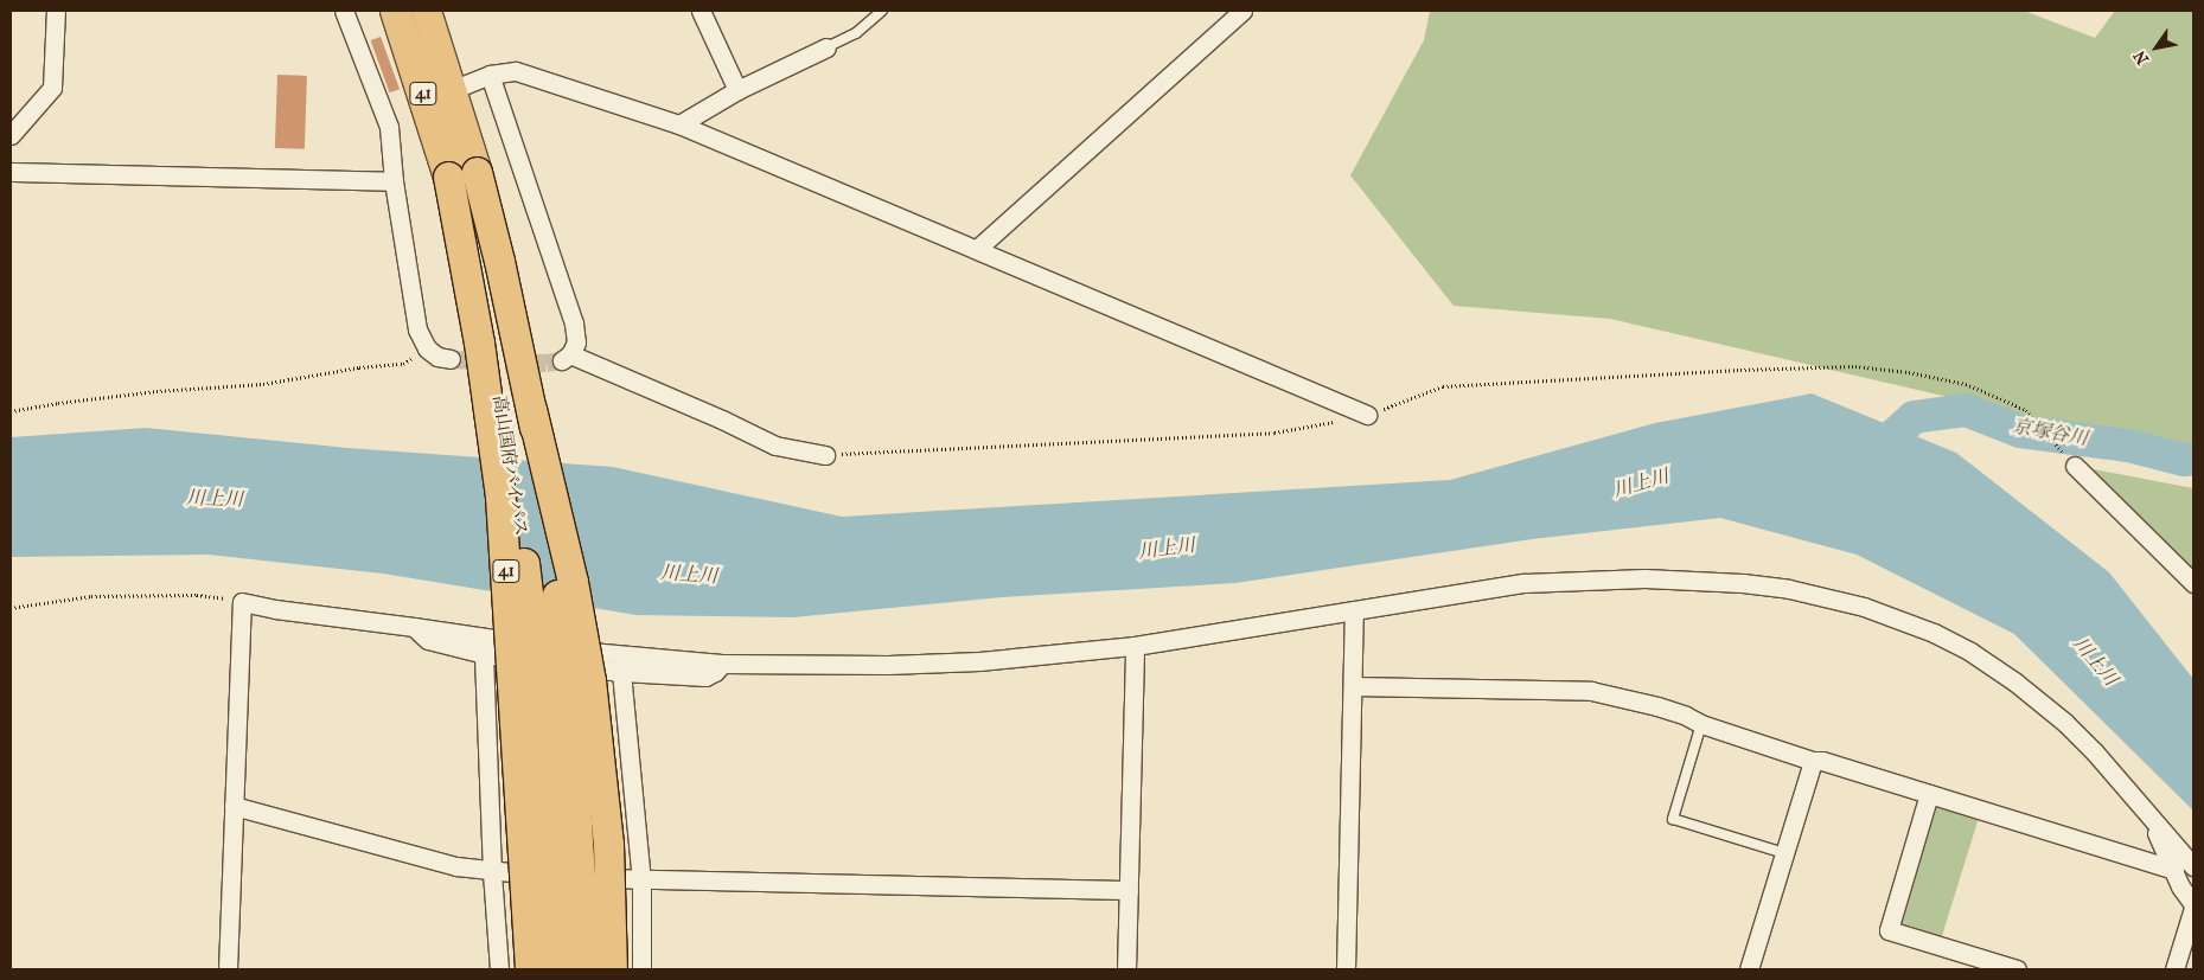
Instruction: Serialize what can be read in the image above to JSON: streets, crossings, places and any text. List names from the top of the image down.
{
  "streets": {
    "highway": ["41", "高山国府バイパス"]
  },
  "crossings": [
    ["41", "高山国府バイパス"]
  ],
  "water": ["京塚谷川", "川上川"],
  "north": "bottom left"
}
